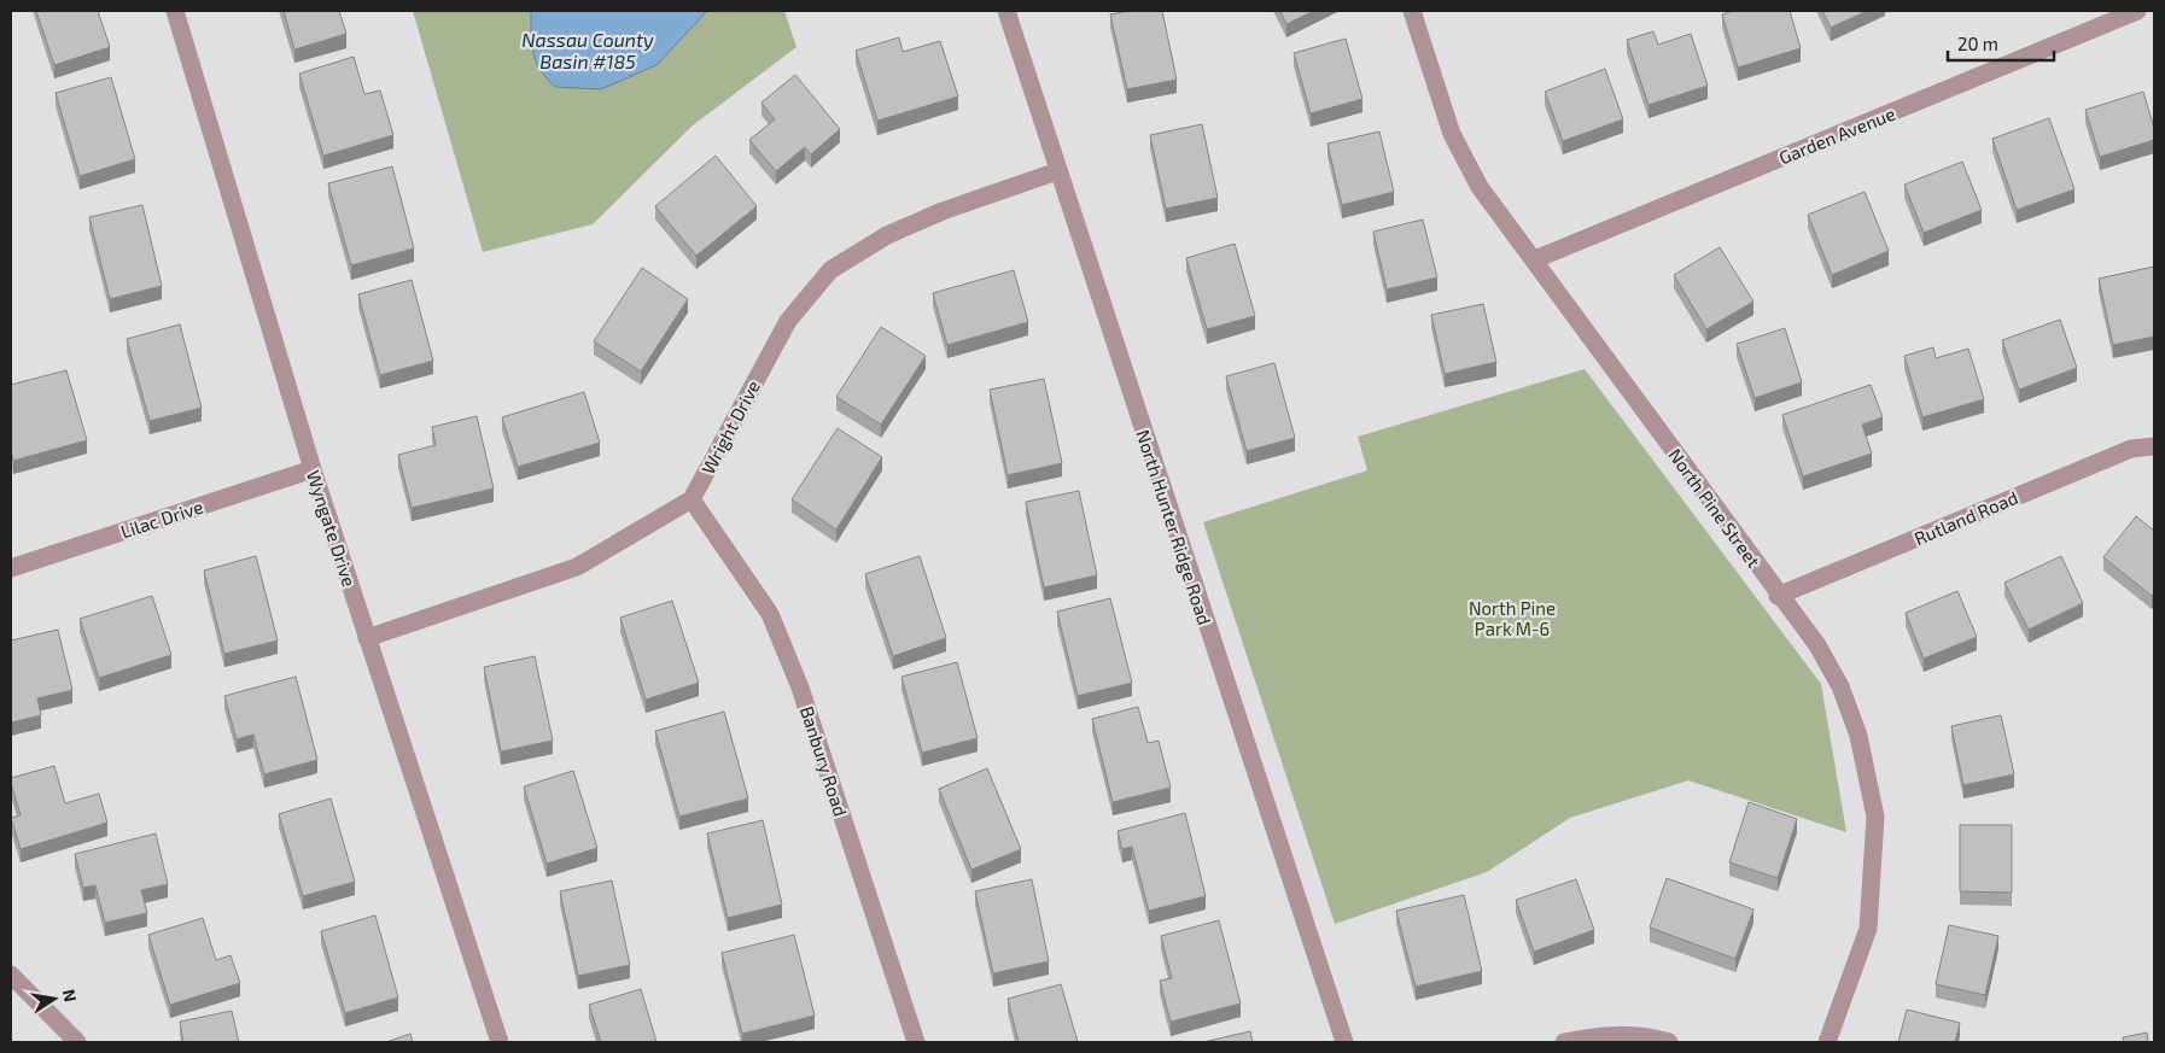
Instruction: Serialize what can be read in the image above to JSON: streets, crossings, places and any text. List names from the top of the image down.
{
  "streets": {
    "street": [
      "Garden Avenue",
      "Wright Drive",
      "North Pine Street",
      "Rutland Road",
      "Lilac Drive",
      "North Hunter Ridge Road",
      "Wyngate Drive",
      "Banbury Road"
    ]
  },
  "crossings": [
    ["Garden Avenue", "North Pine Street"],
    ["Wright Drive", "North Hunter Ridge Road"],
    ["Wright Drive", "Banbury Road"],
    ["North Pine Street", "Rutland Road"],
    ["Lilac Drive", "Wyngate Drive"]
  ],
  "water": ["Nassau County Basin #185"],
  "parks": ["North Pine Park M-6"],
  "scale_bar": "20 m",
  "north": "right"
}
